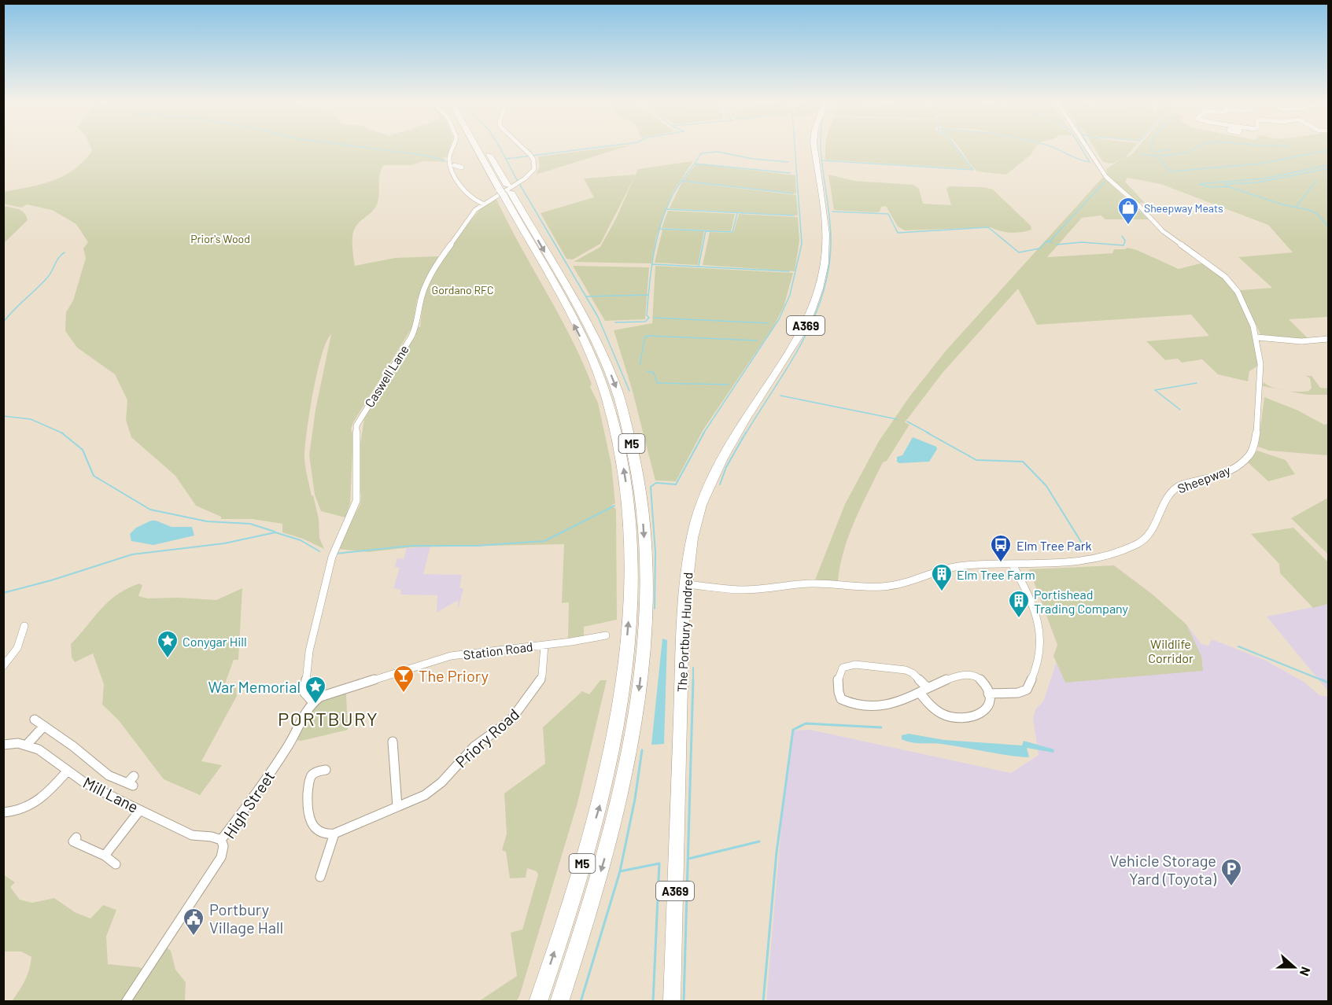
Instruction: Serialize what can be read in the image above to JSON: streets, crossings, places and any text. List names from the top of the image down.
{
  "streets": {
    "highway": ["M5"],
    "main road": ["A369", "The Portbury Hundred"],
    "street": [
      "Caswell Lane",
      "Sheepway",
      "Station Road",
      "Priory Road",
      "Mill Lane",
      "High Street"
    ]
  },
  "crossings": [
    ["Caswell Lane", "Station Road"],
    ["Caswell Lane", "High Street"],
    ["Sheepway", "The Portbury Hundred"],
    ["Station Road", "Priory Road"],
    ["Station Road", "High Street"],
    ["Mill Lane", "High Street"]
  ],
  "districts": ["PORTBURY"],
  "parks": ["Prior's Wood", "Gordano RFC", "Wildlife Corridor"],
  "places": {
    "shop": ["Sheepway Meats"],
    "bus stop": ["Elm Tree Park"],
    "building": ["Elm Tree Farm", "Portishead Trading Company"],
    "place": ["Conygar Hill", "War Memorial"],
    "bar": ["The Priory"],
    "parking": ["Vehicle Storage Yard (Toyota)"],
    "public building": ["Portbury Village Hall"]
  },
  "north": "right"
}
